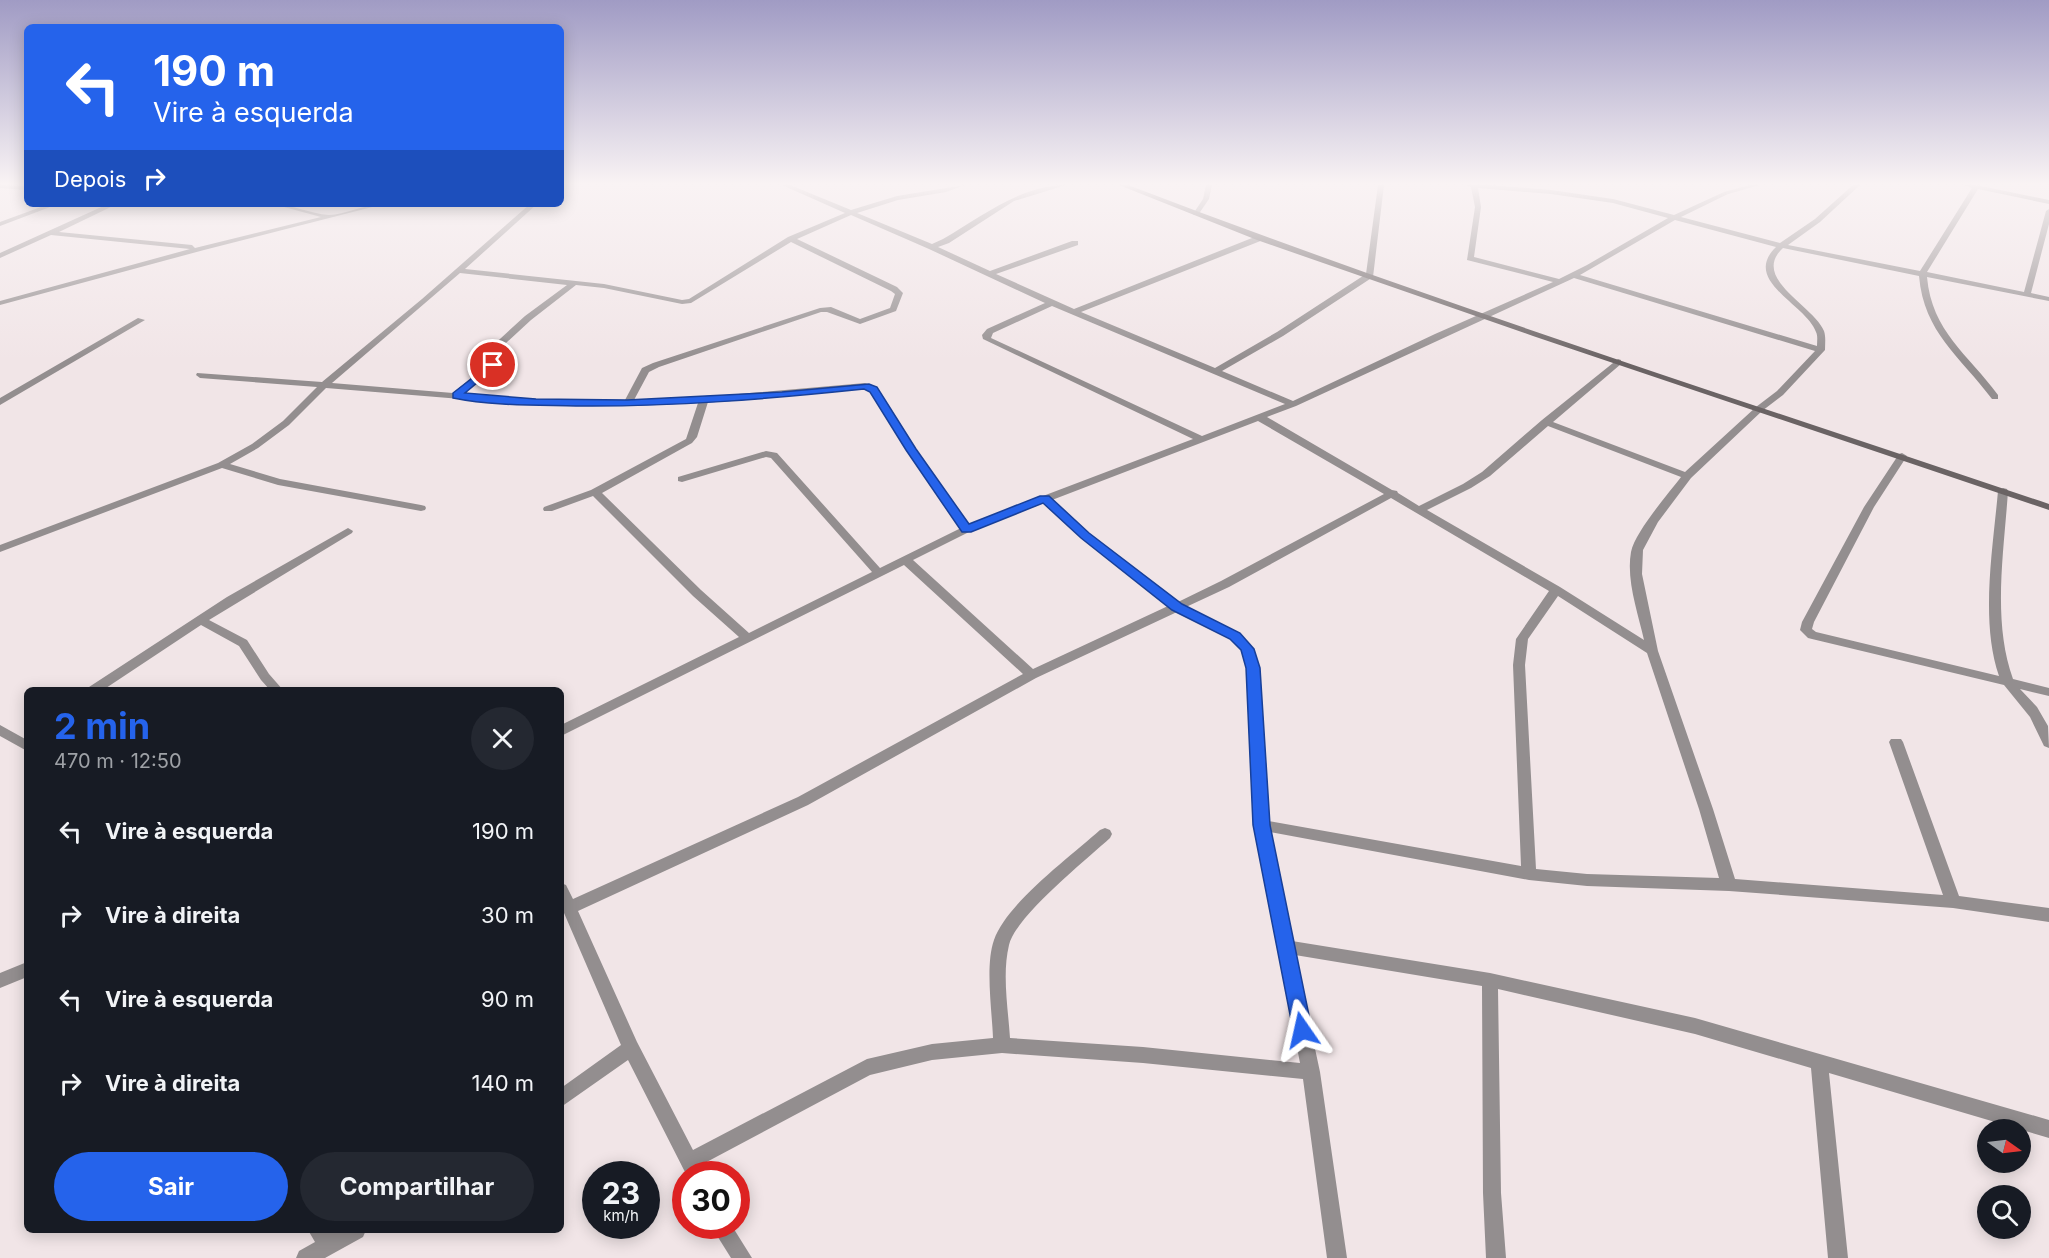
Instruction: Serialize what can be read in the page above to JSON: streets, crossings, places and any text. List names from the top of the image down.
{
  "north": "right",
  "page": {
    "turn": ["190 m", "Vire à esquerda"],
    "then": "Depois",
    "heading": ["2 min", "470 m · 12:50"],
    "list": [
      {
        "name": "Vire à esquerda",
        "value": "190 m"
      },
      {
        "name": "Vire à direita",
        "value": "30 m"
      },
      {
        "name": "Vire à esquerda",
        "value": "90 m"
      },
      {
        "name": "Vire à direita",
        "value": "140 m"
      }
    ],
    "buttons": ["Sair", "Compartilhar"],
    "speed": "23 km/h",
    "limit": "30"
  }
}
